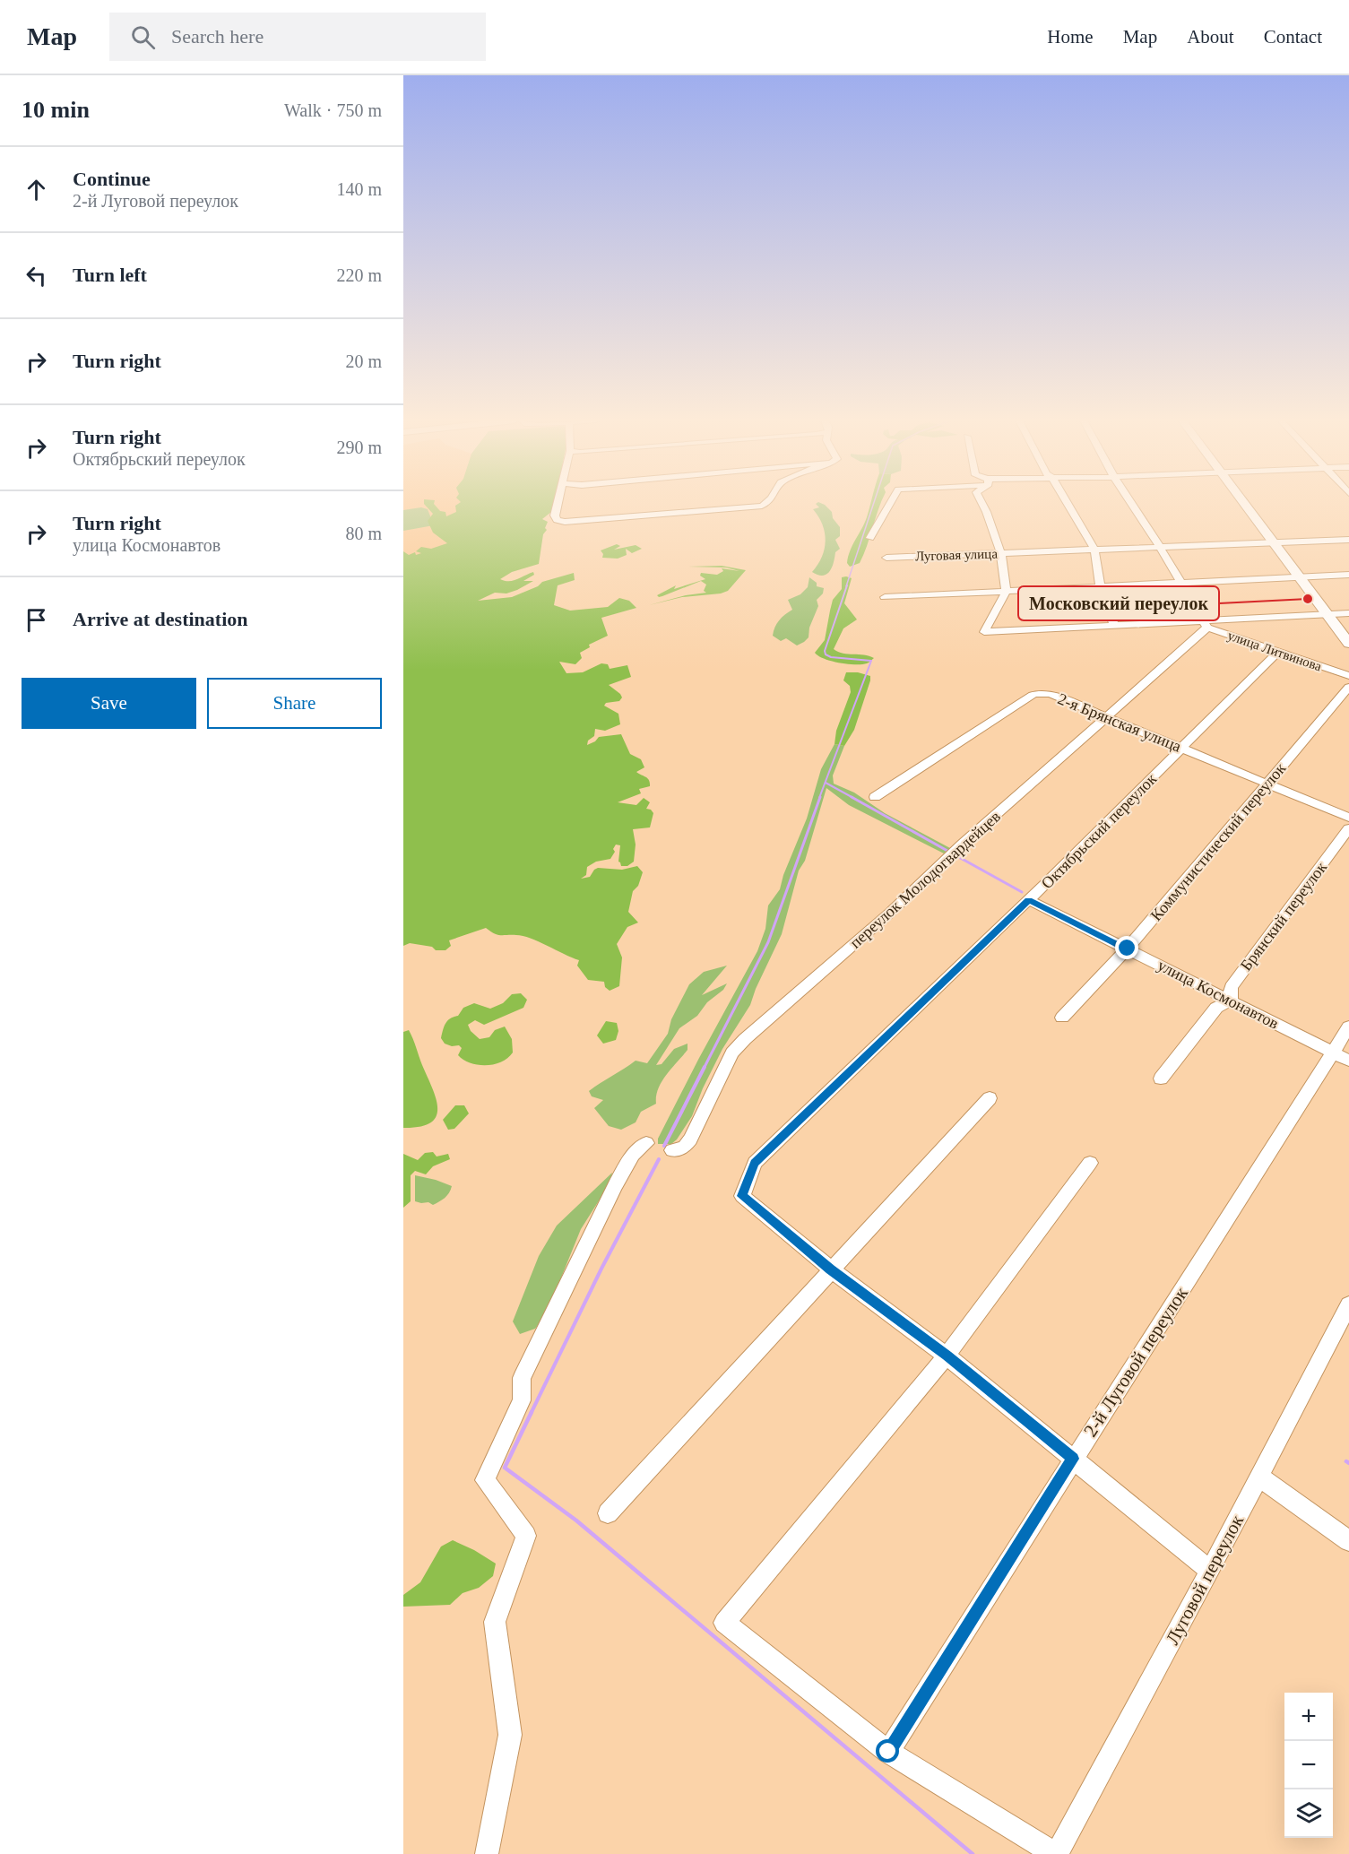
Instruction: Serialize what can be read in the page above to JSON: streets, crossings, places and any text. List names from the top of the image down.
{
  "streets": {
    "street": [
      "Луговая улица",
      "улица Литвинова",
      "2-я Брянская улица",
      "Октябрьский переулок",
      "Коммунистический переулок",
      "переулок Молодогвардейцев",
      "Брянский переулок",
      "улица Космонавтов",
      "2-й Луговой переулок",
      "Луговой переулок"
    ]
  },
  "crossings": [
    ["улица Литвинова", "Октябрьский переулок"],
    ["улица Литвинова", "переулок Молодогвардейцев"],
    ["2-я Брянская улица", "Октябрьский переулок"],
    ["2-я Брянская улица", "Коммунистический переулок"],
    ["2-я Брянская улица", "переулок Молодогвардейцев"],
    ["Октябрьский переулок", "улица Космонавтов"],
    ["Коммунистический переулок", "улица Космонавтов"],
    ["Брянский переулок", "улица Космонавтов"],
    ["улица Космонавтов", "2-й Луговой переулок"]
  ],
  "places": ["Московский переулок"],
  "page": {
    "header": "Map",
    "search": "Search here",
    "nav": [
      "Home",
      "Map",
      "About",
      "Contact"
    ],
    "heading": ["10 min", "Walk · 750 m"],
    "list": [
      ["Continue", "2-й Луговой переулок", "140 m"],
      ["Turn left", "220 m"],
      ["Turn right", "20 m"],
      ["Turn right", "Октябрьский переулок", "290 m"],
      ["Turn right", "улица Космонавтов", "80 m"],
      "Arrive at destination"
    ],
    "buttons": ["Save", "Share"],
    "map_buttons": ["+", "−"]
  }
}
